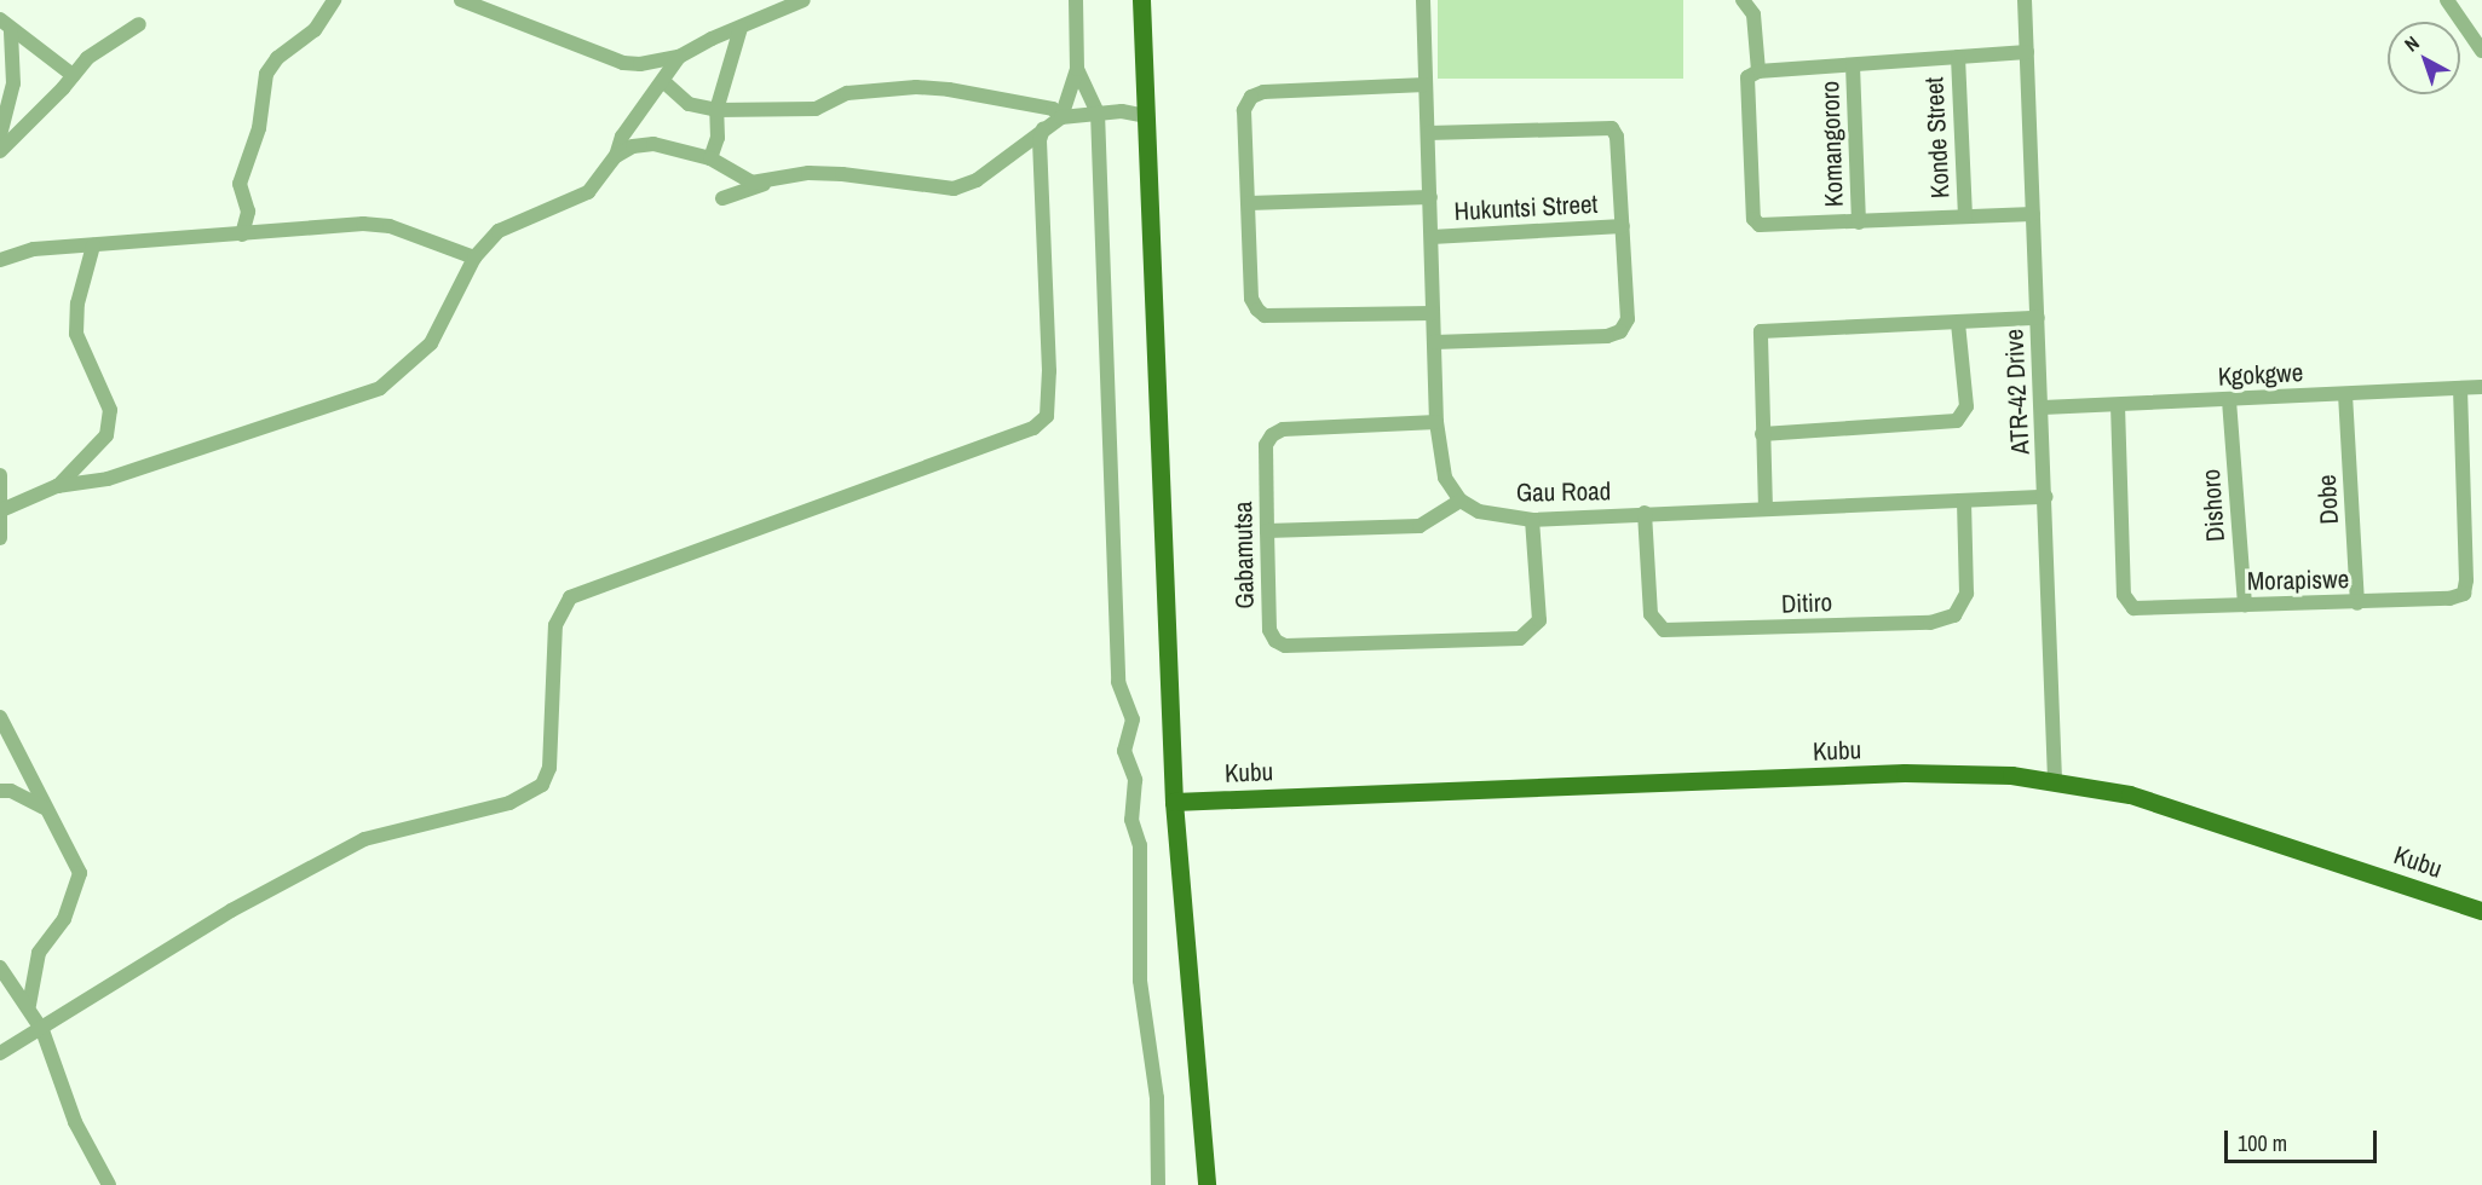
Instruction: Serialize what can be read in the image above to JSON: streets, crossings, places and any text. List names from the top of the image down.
{
  "streets": {
    "main road": ["Kubu"],
    "street": [
      "Konde Street",
      "Komangororo",
      "Hukuntsi Street",
      "Kgokgwe",
      "ATR-42 Drive",
      "Gau Road",
      "Dobe",
      "Dishoro",
      "Gabamutsa",
      "Morapiswe",
      "Ditiro"
    ]
  },
  "crossings": [
    ["Kgokgwe", "ATR-42 Drive"],
    ["Kgokgwe", "Dobe"],
    ["Kgokgwe", "Dishoro"],
    ["Kgokgwe", "Morapiswe"],
    ["ATR-42 Drive", "Gau Road"],
    ["ATR-42 Drive", "Kubu"],
    ["Gau Road", "Gabamutsa"],
    ["Gau Road", "Ditiro"],
    ["Dobe", "Morapiswe"],
    ["Dishoro", "Morapiswe"]
  ],
  "scale_bar": "100 m",
  "north": "top left"
}
